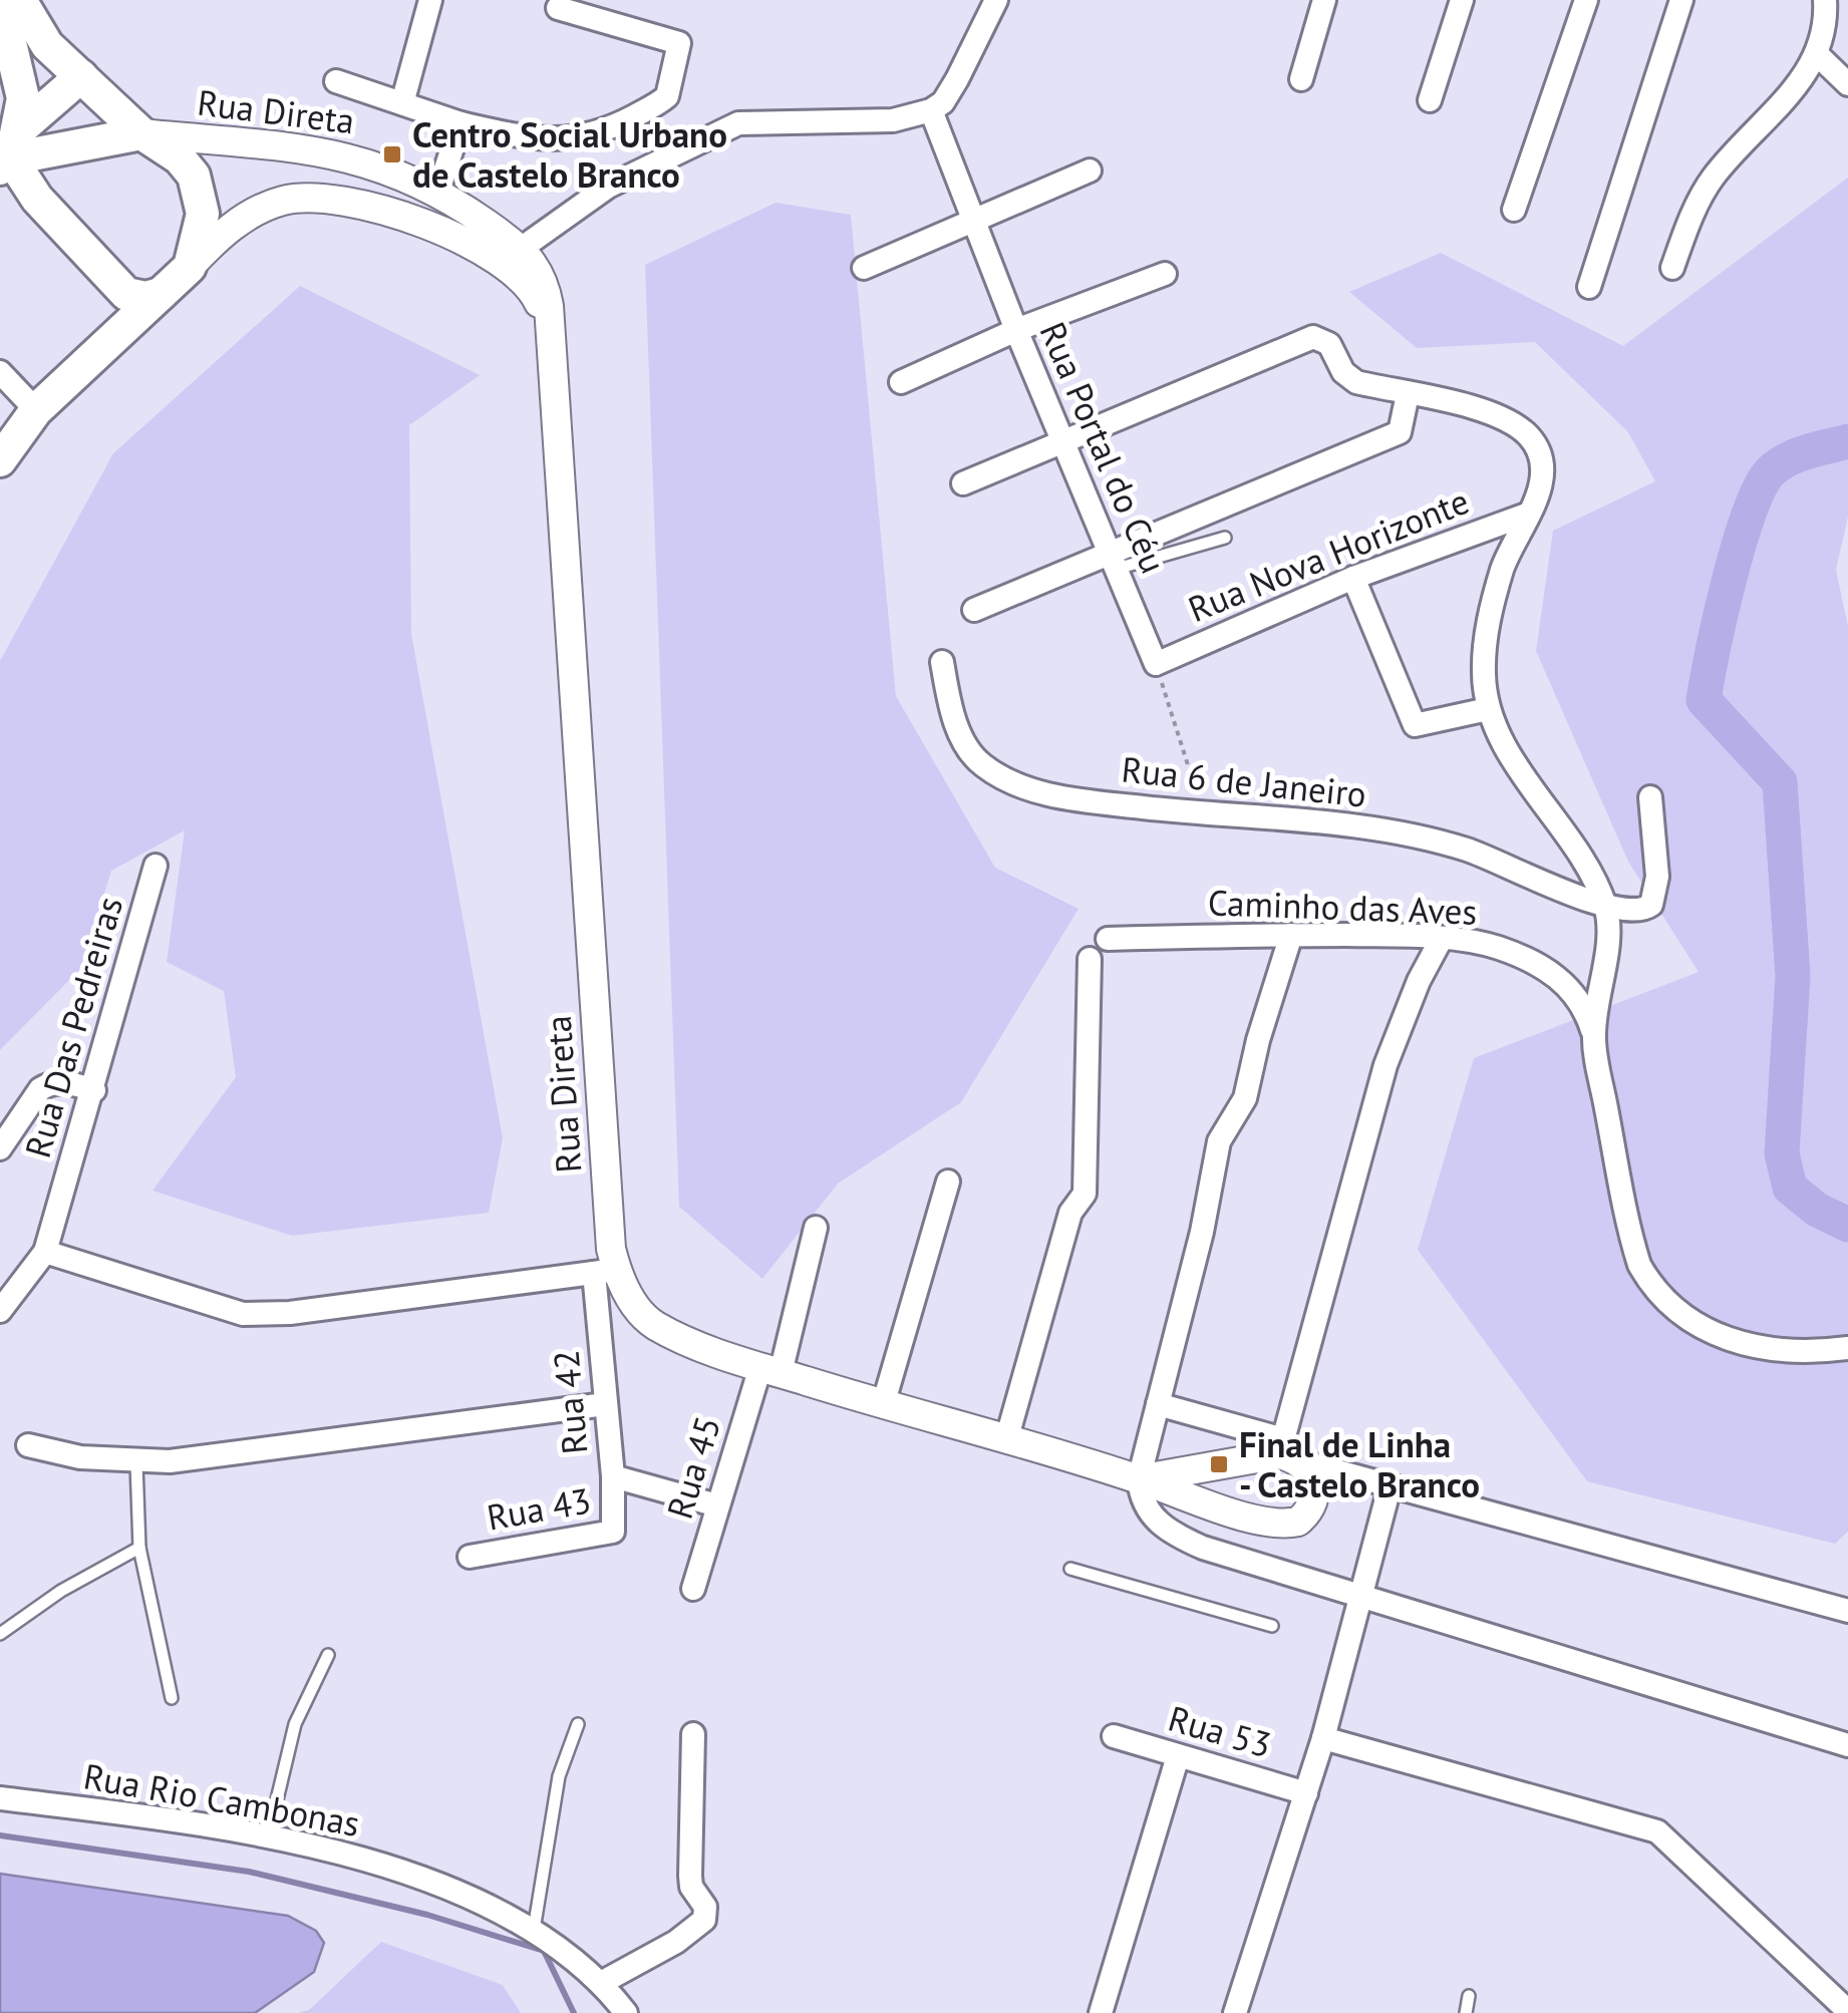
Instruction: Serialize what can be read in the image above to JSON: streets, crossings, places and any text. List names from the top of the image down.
{
  "streets": {
    "street": [
      "Rua Direta",
      "Rua Portal do Céu",
      "Rua Nova Horizonte",
      "Rua 6 de Janeiro",
      "Caminho das Aves",
      "Rua Das Pedreiras",
      "Rua 42",
      "Rua 45",
      "Rua 43",
      "Rua 53",
      "Rua Rio Cambonas"
    ]
  },
  "crossings": [
    ["Rua Direta", "Rua 42"],
    ["Rua Direta", "Rua 45"],
    ["Rua Portal do Céu", "Rua Nova Horizonte"],
    ["Rua 42", "Rua 43"]
  ],
  "places": {
    "transit": ["Centro Social Urbano de Castelo Branco", "Final de Linha - Castelo Branco"]
  }
}
